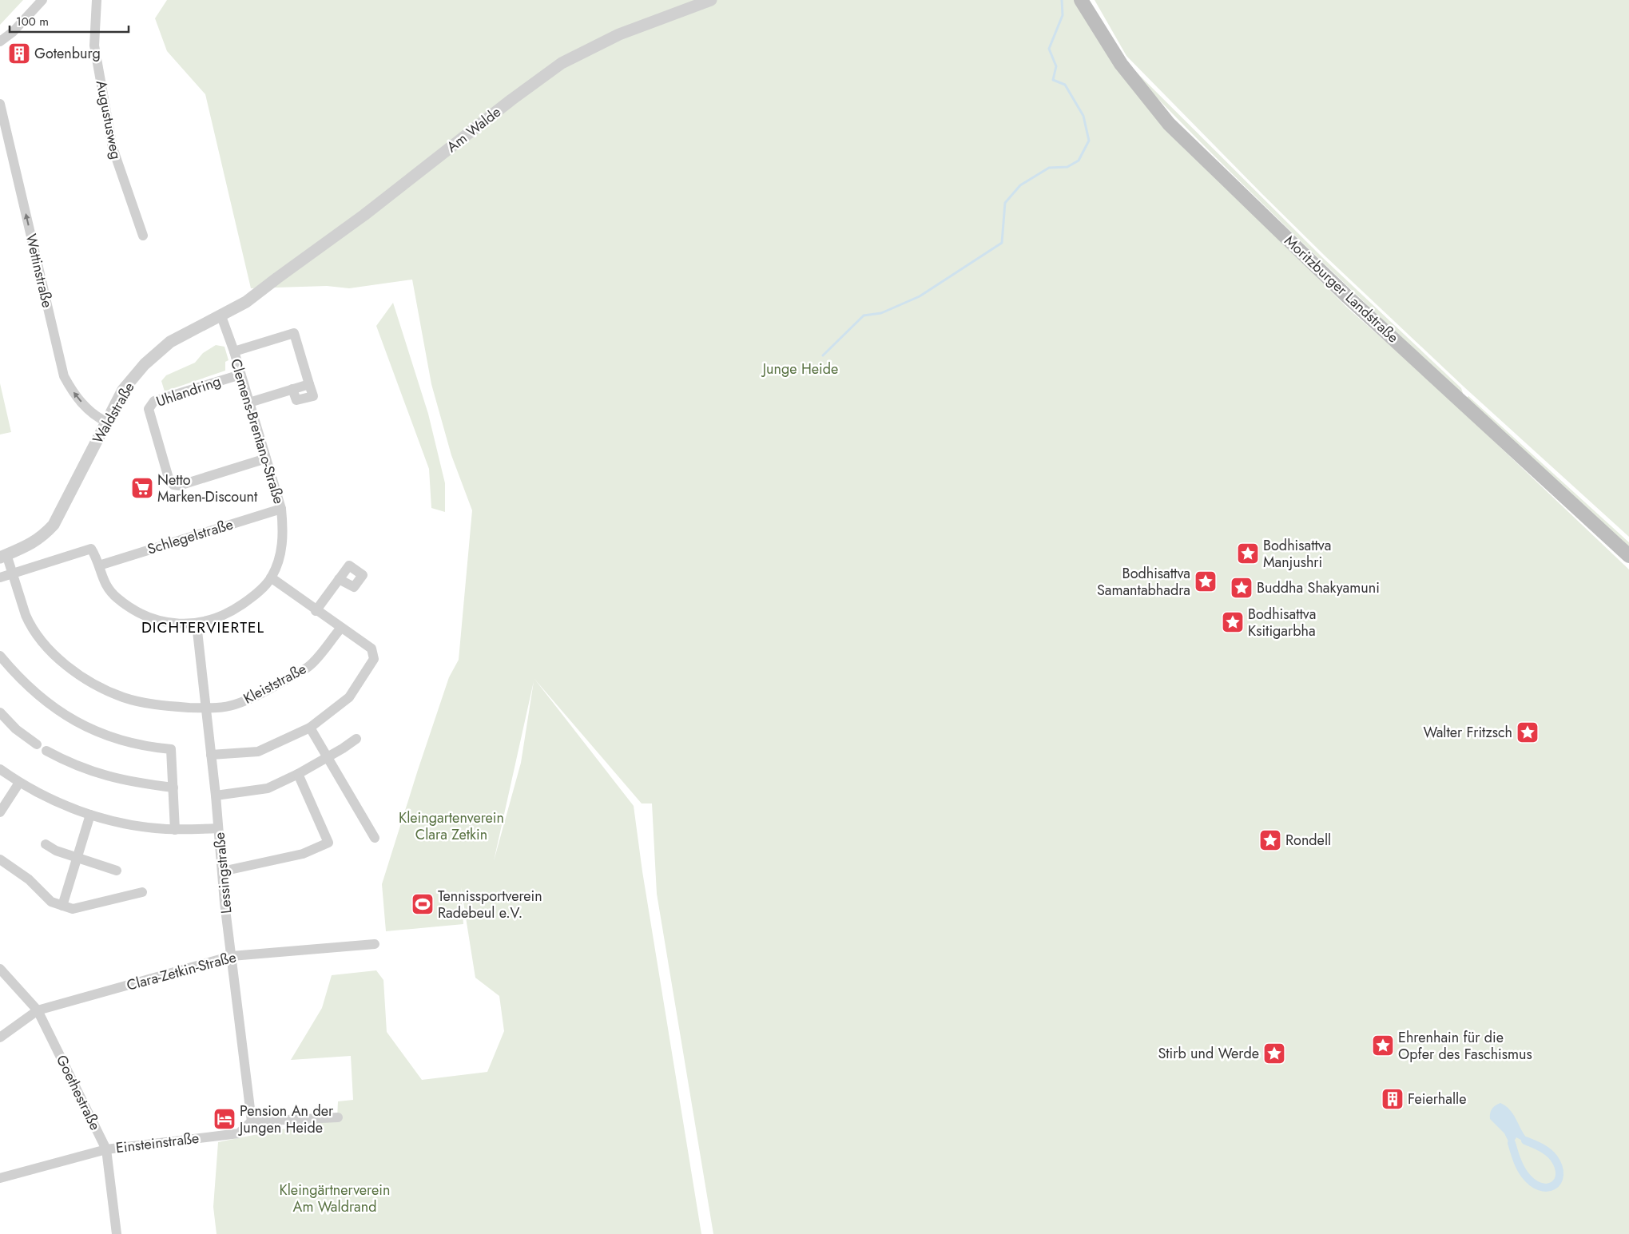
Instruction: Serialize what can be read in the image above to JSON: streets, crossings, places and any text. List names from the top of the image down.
{
  "streets": {
    "main road": ["Moritzburger Landstraße"],
    "street": [
      "Augustusweg",
      "Am Walde",
      "Wettinstraße",
      "Uhlandring",
      "Waldstraße",
      "Clemens-Brentano-Straße",
      "Schlegelstraße",
      "Kleiststraße",
      "Lessingstraße",
      "Clara-Zetkin-Straße",
      "Goethestraße",
      "Einsteinstraße"
    ]
  },
  "crossings": [
    ["Am Walde", "Waldstraße"],
    ["Wettinstraße", "Waldstraße"],
    ["Uhlandring", "Clemens-Brentano-Straße"],
    ["Waldstraße", "Clemens-Brentano-Straße"],
    ["Waldstraße", "Kleiststraße"],
    ["Clemens-Brentano-Straße", "Schlegelstraße"],
    ["Clemens-Brentano-Straße", "Kleiststraße"],
    ["Clemens-Brentano-Straße", "Lessingstraße"],
    ["Kleiststraße", "Lessingstraße"],
    ["Lessingstraße", "Clara-Zetkin-Straße"],
    ["Lessingstraße", "Einsteinstraße"],
    ["Clara-Zetkin-Straße", "Goethestraße"],
    ["Goethestraße", "Einsteinstraße"]
  ],
  "one_way": ["Wettinstraße"],
  "districts": ["DICHTERVIERTEL"],
  "parks": ["Junge Heide", "Kleingartenverein Clara Zetkin", "Kleingärtnerverein Am Waldrand"],
  "places": {
    "building": ["Gotenburg", "Feierhalle"],
    "supermarket": ["Netto Marken-Discount"],
    "place": [
      "Bodhisattva Manjushri",
      "Bodhisattva Samantabhadra",
      "Buddha Shakyamuni",
      "Bodhisattva Ksitigarbha",
      "Walter Fritzsch",
      "Rondell",
      "Ehrenhain für die Opfer des Faschismus",
      "Stirb und Werde"
    ],
    "sports": ["Tennissportverein Radebeul e.V."],
    "hotel": ["Pension An der Jungen Heide"]
  },
  "scale_bar": "100 m"
}
